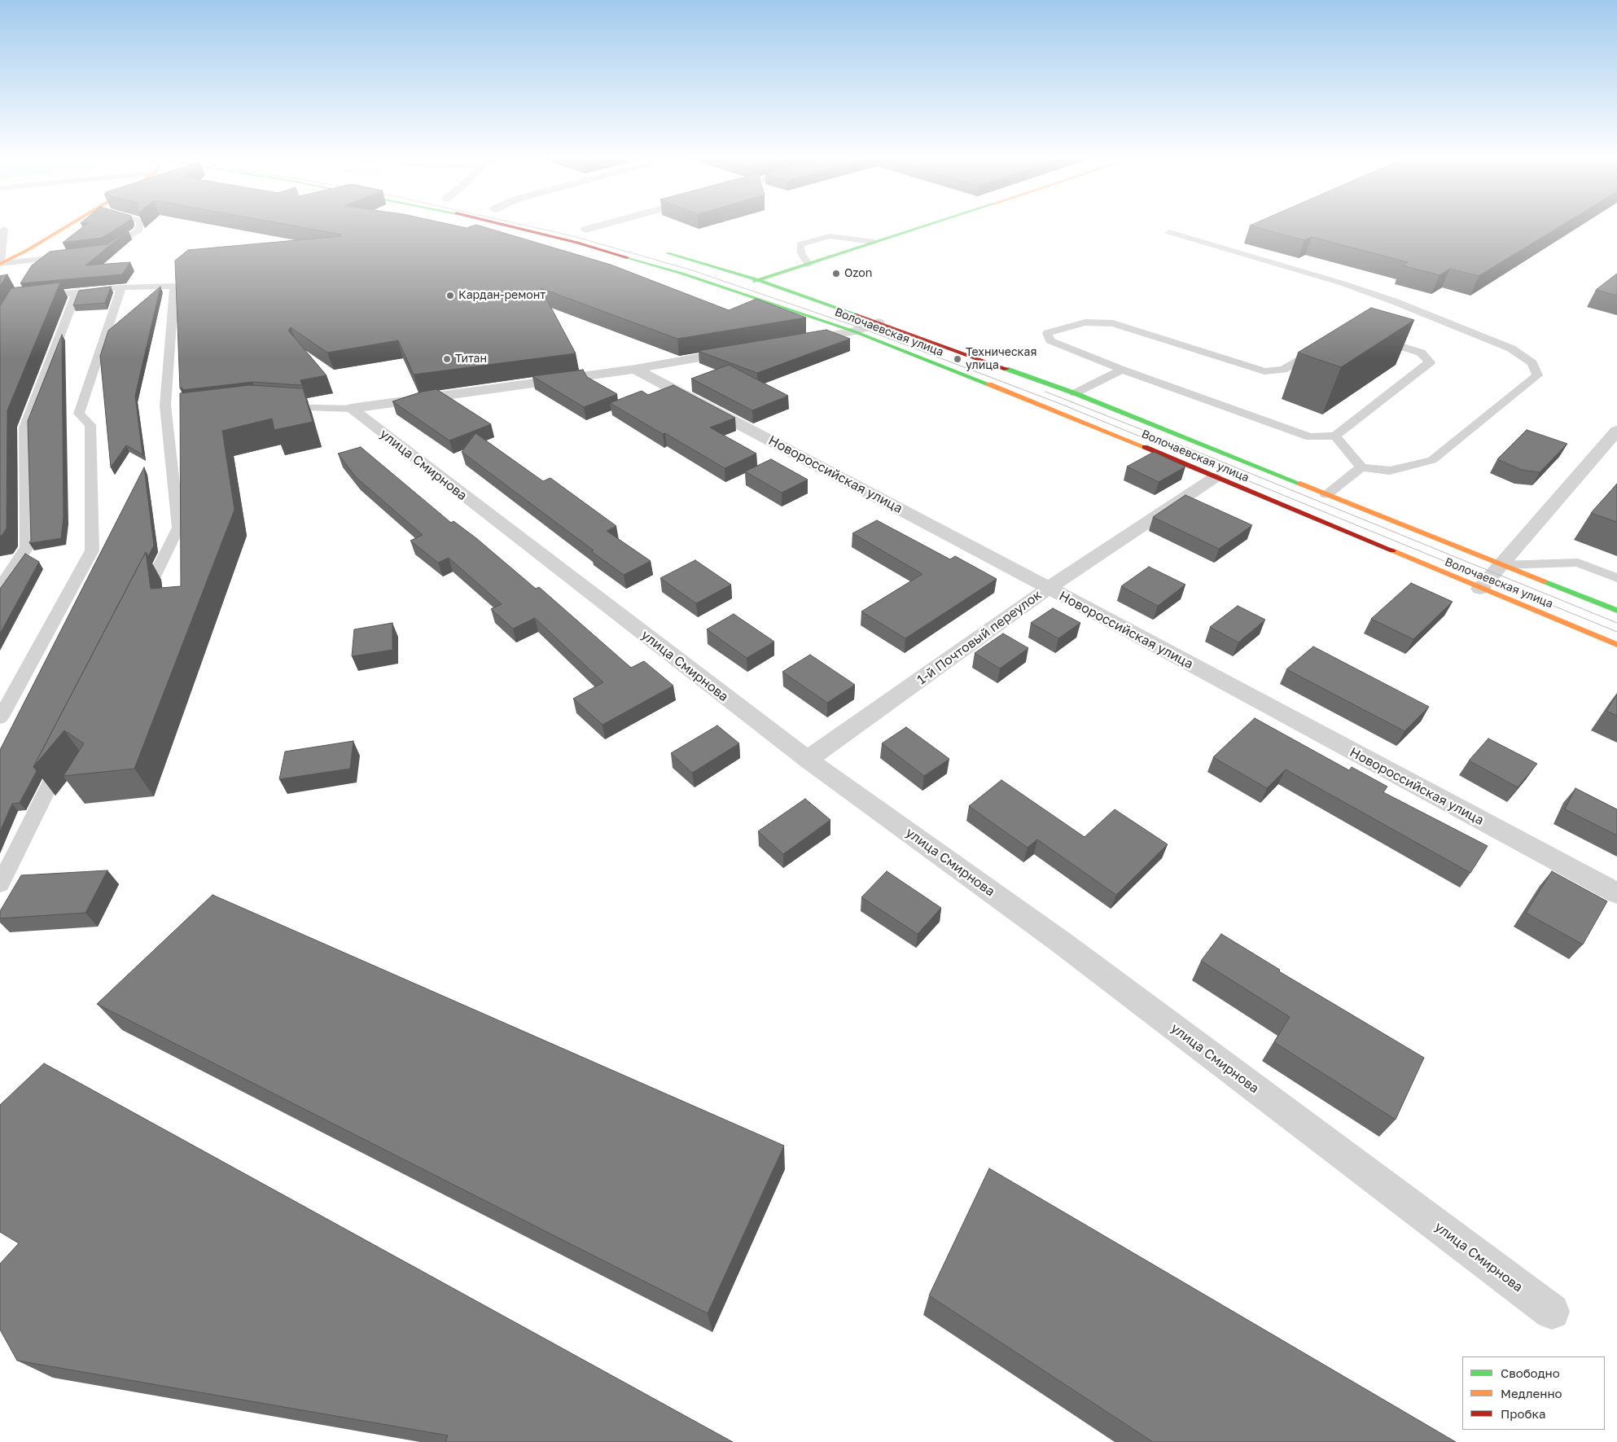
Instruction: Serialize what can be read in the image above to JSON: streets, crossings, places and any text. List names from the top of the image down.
{
  "streets": {
    "main road": ["Волочаевская улица"],
    "street": ["улица Смирнова", "Новороссийская улица", "1-й Почтовый переулок"]
  },
  "crossings": [
    ["Волочаевская улица", "1-й Почтовый переулок"],
    ["улица Смирнова", "1-й Почтовый переулок"],
    ["Новороссийская улица", "1-й Почтовый переулок"]
  ],
  "places": [
    "Ozon",
    "Кардан-ремонт",
    "Титан",
    "Техническая улица"
  ],
  "legend": ["Свободно", "Медленно", "Пробка"]
}
